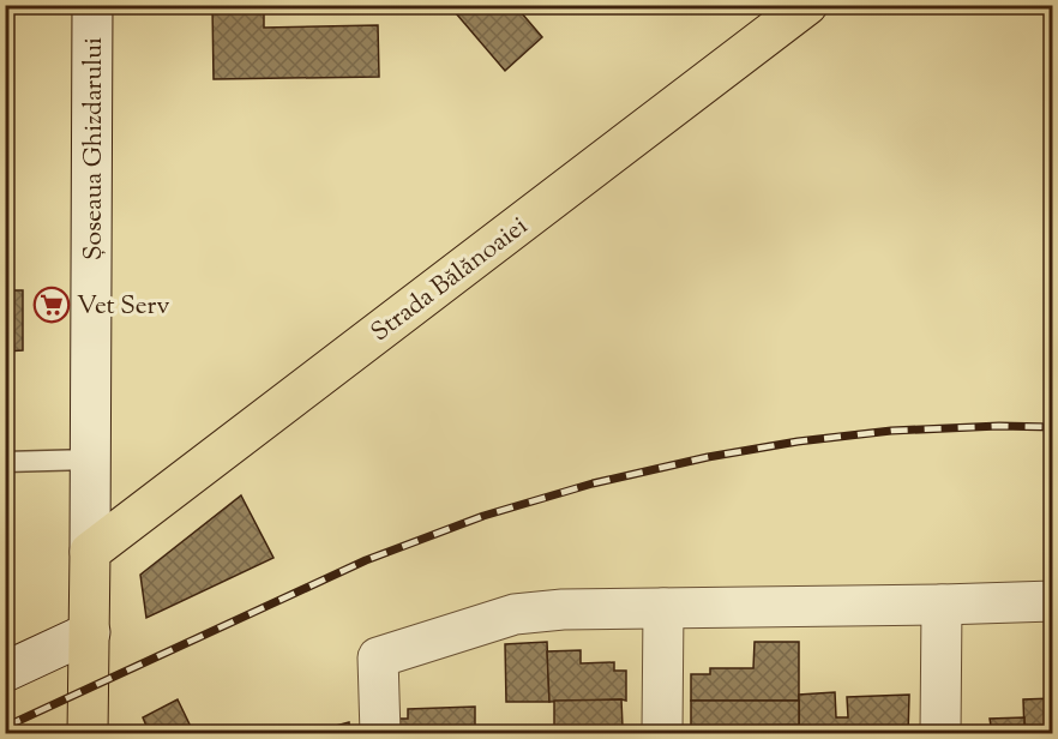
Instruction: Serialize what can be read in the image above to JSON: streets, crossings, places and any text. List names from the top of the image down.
{
  "streets": {
    "main road": ["Strada Bălănoaiei"],
    "street": ["Șoseaua Ghizdarului"]
  },
  "crossings": [
    ["Șoseaua Ghizdarului", "Strada Bălănoaiei"]
  ],
  "places": {
    "supermarket": ["Vet Serv"]
  }
}
